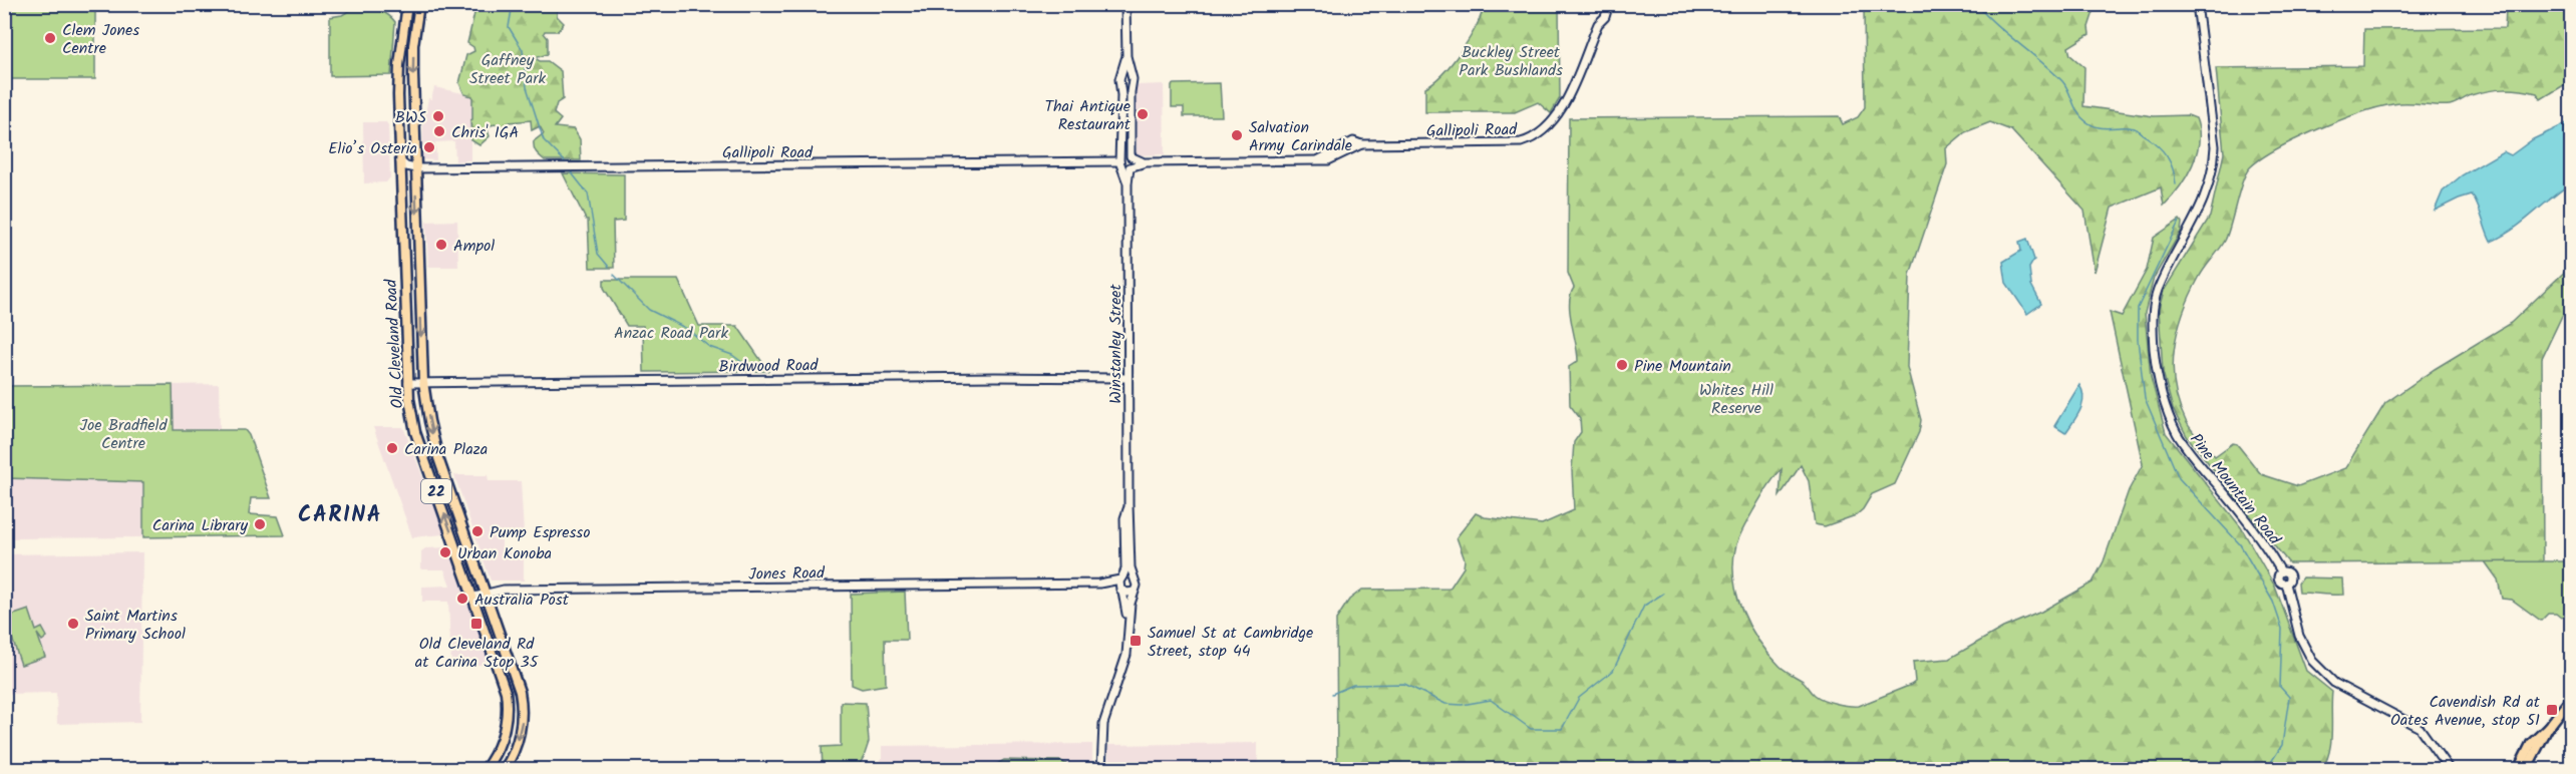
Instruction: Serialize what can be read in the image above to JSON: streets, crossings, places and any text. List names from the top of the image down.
{
  "streets": {
    "main road": ["Old Cleveland Road", "22"],
    "street": [
      "Gallipoli Road",
      "Winstanley Street",
      "Birdwood Road",
      "Pine Mountain Road",
      "Jones Road"
    ]
  },
  "crossings": [
    ["Gallipoli Road", "Old Cleveland Road"],
    ["Gallipoli Road", "Winstanley Street"],
    ["Old Cleveland Road", "Birdwood Road"],
    ["Old Cleveland Road", "Jones Road"],
    ["Winstanley Street", "Birdwood Road"],
    ["Winstanley Street", "Jones Road"]
  ],
  "districts": ["CARINA"],
  "parks": [
    "Buckley Street Park Bushlands",
    "Gaffney Street Park",
    "Anzac Road Park",
    "Whites Hill Reserve",
    "Joe Bradfield Centre"
  ],
  "places": {
    "other": [
      "Clem Jones Centre",
      "Thai Antique Restaurant",
      "BWS",
      "Chris' IGA",
      "Salvation Army Carindale",
      "Elio’s Osteria",
      "Ampol",
      "Pine Mountain",
      "Carina Plaza",
      "Carina Library",
      "Pump Espresso",
      "Urban Konoba",
      "Australia Post",
      "Saint Martins Primary School"
    ],
    "transit": ["Old Cleveland Rd at Carina Stop 35", "Samuel St at Cambridge Street, stop 44", "Cavendish Rd at Oates Avenue, stop 51"]
  }
}
